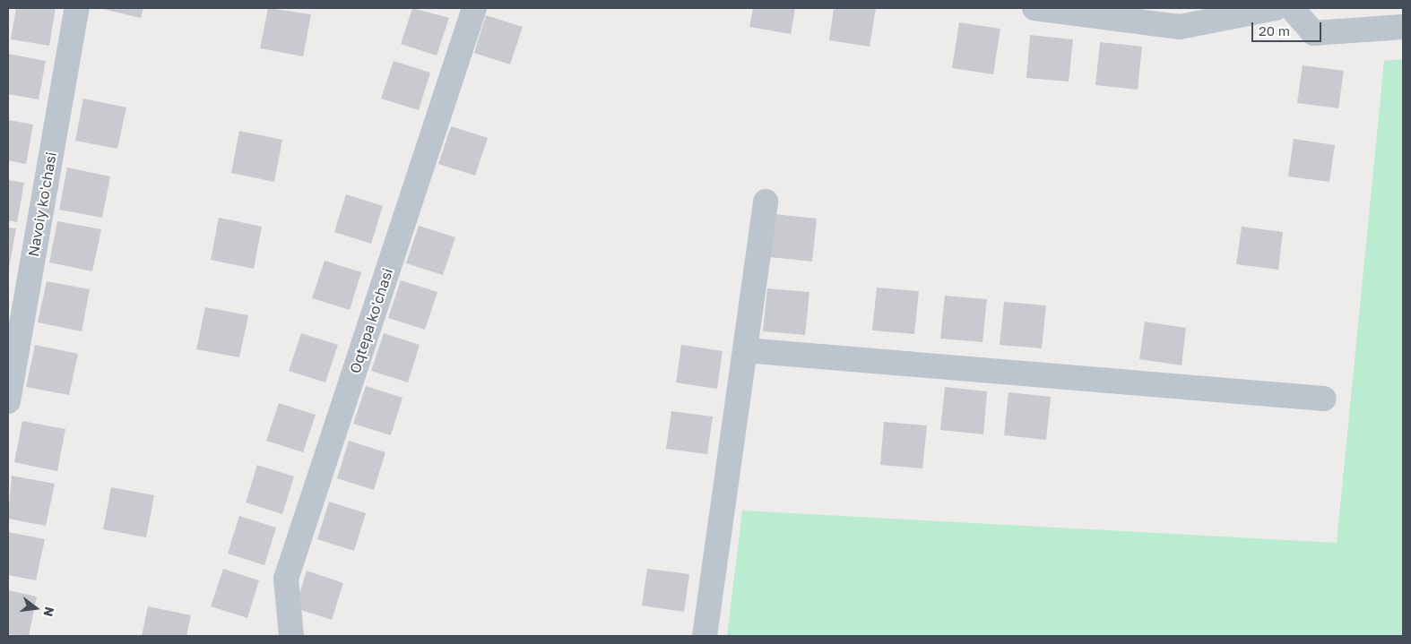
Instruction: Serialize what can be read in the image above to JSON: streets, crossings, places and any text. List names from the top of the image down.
{
  "streets": {
    "street": ["Navoiy ko'chasi", "Oqtepa ko'chasi"]
  },
  "scale_bar": "20 m",
  "north": "right"
}
